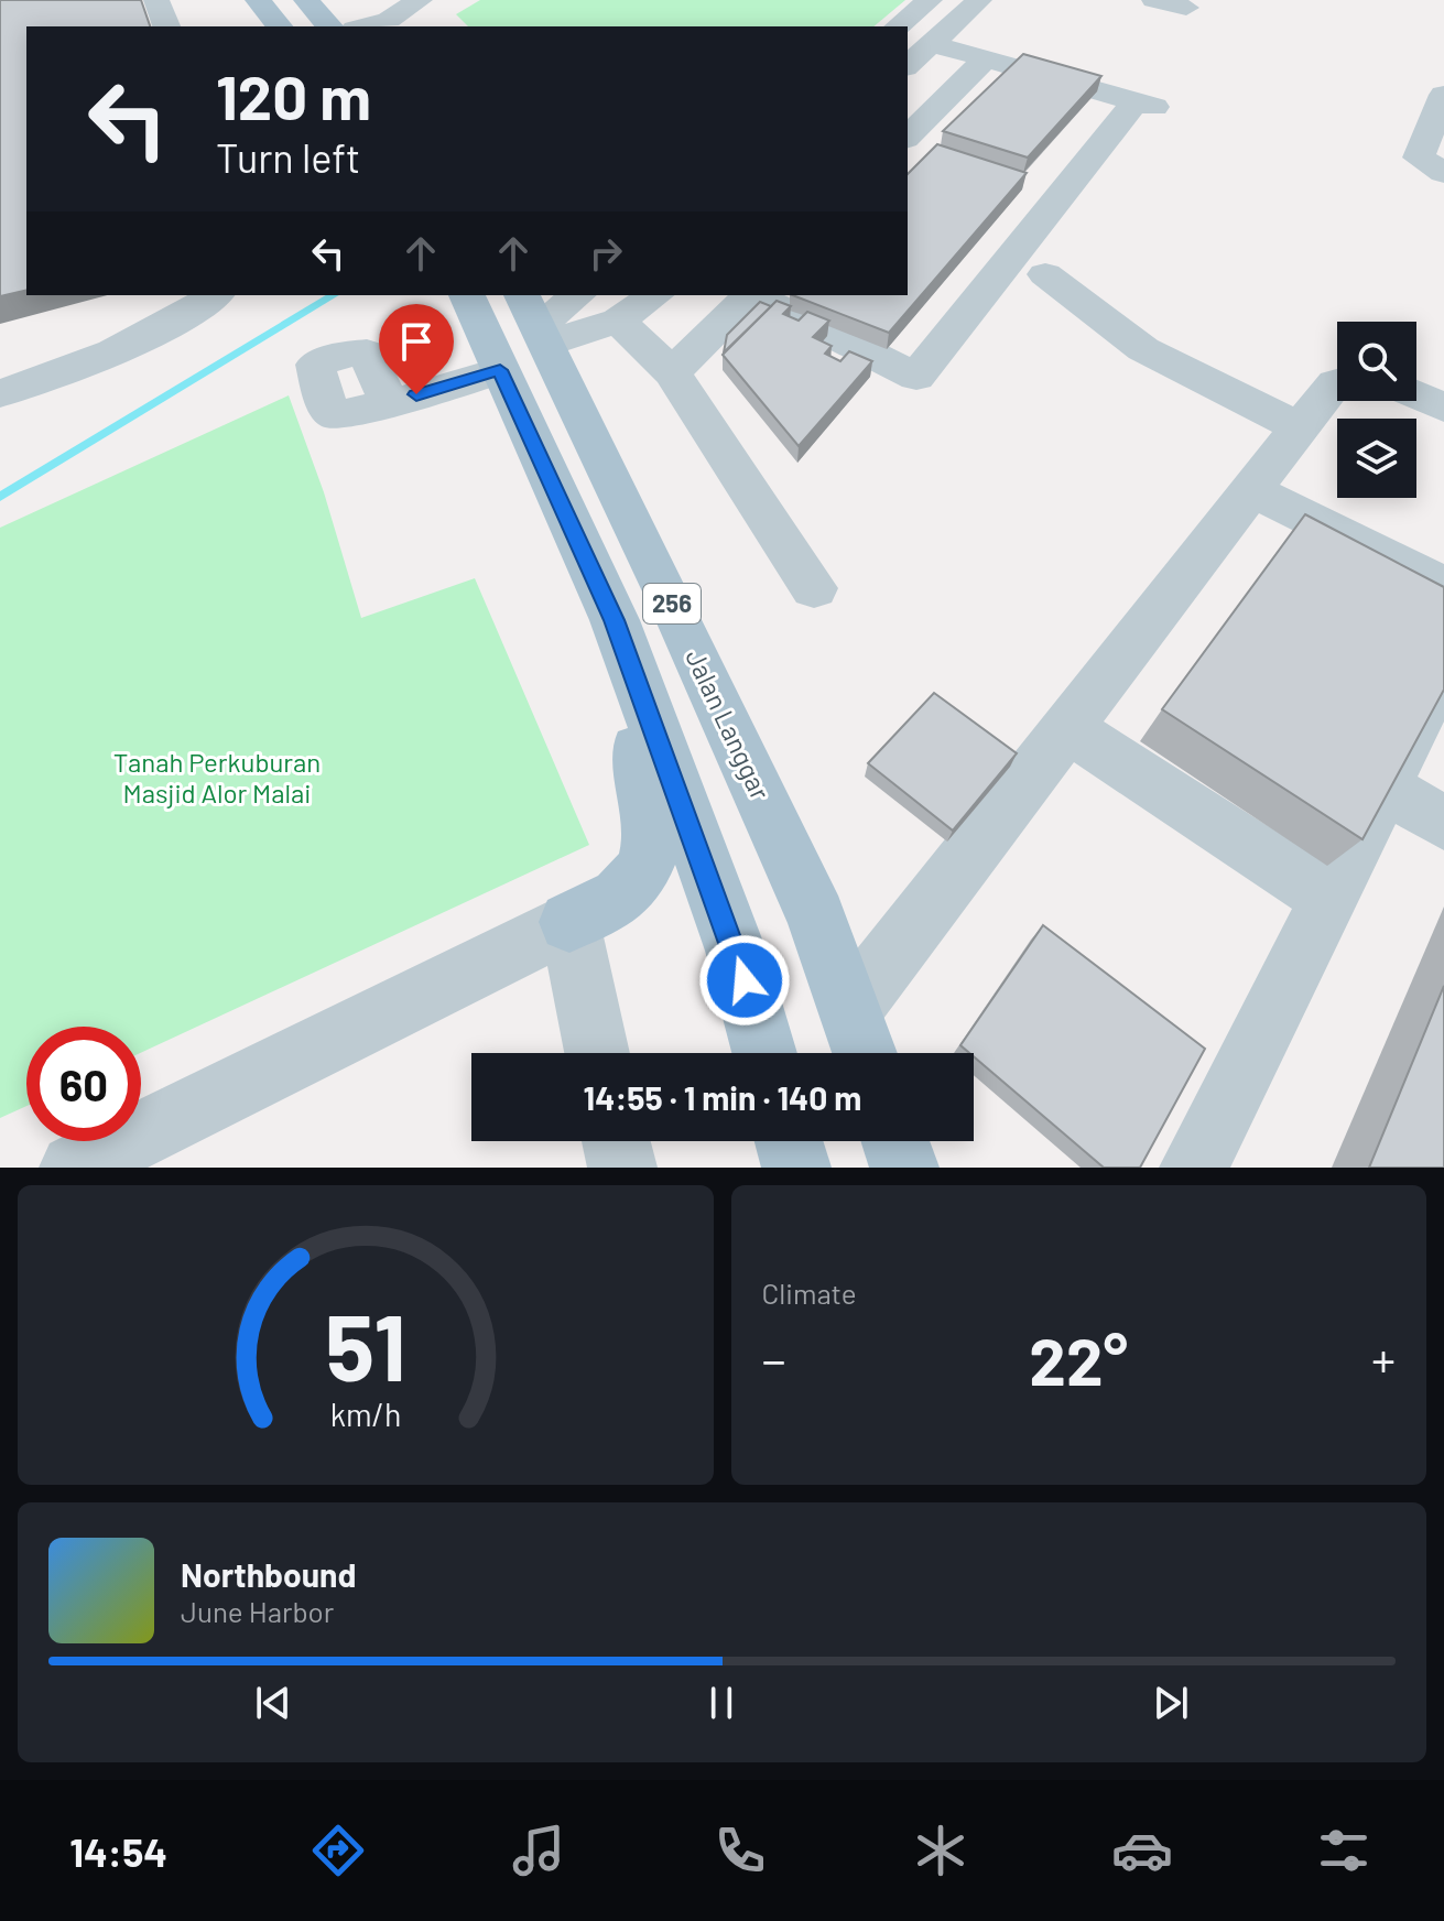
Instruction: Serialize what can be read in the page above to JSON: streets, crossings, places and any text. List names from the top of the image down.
{
  "streets": {
    "main road": ["256", "Jalan Langgar"]
  },
  "parks": ["Tanah Perkuburan Masjid Alor Malai"],
  "page": {
    "turn": ["120 m", "Turn left"],
    "limit": "60",
    "trip": "14:55 · 1 min · 140 m",
    "tile": "Climate",
    "heat": ["−", "22°", "+"],
    "song": ["Northbound", "June Harbor"],
    "tabs": "14:54",
    "gauge": ["51", "km/h"]
  }
}
